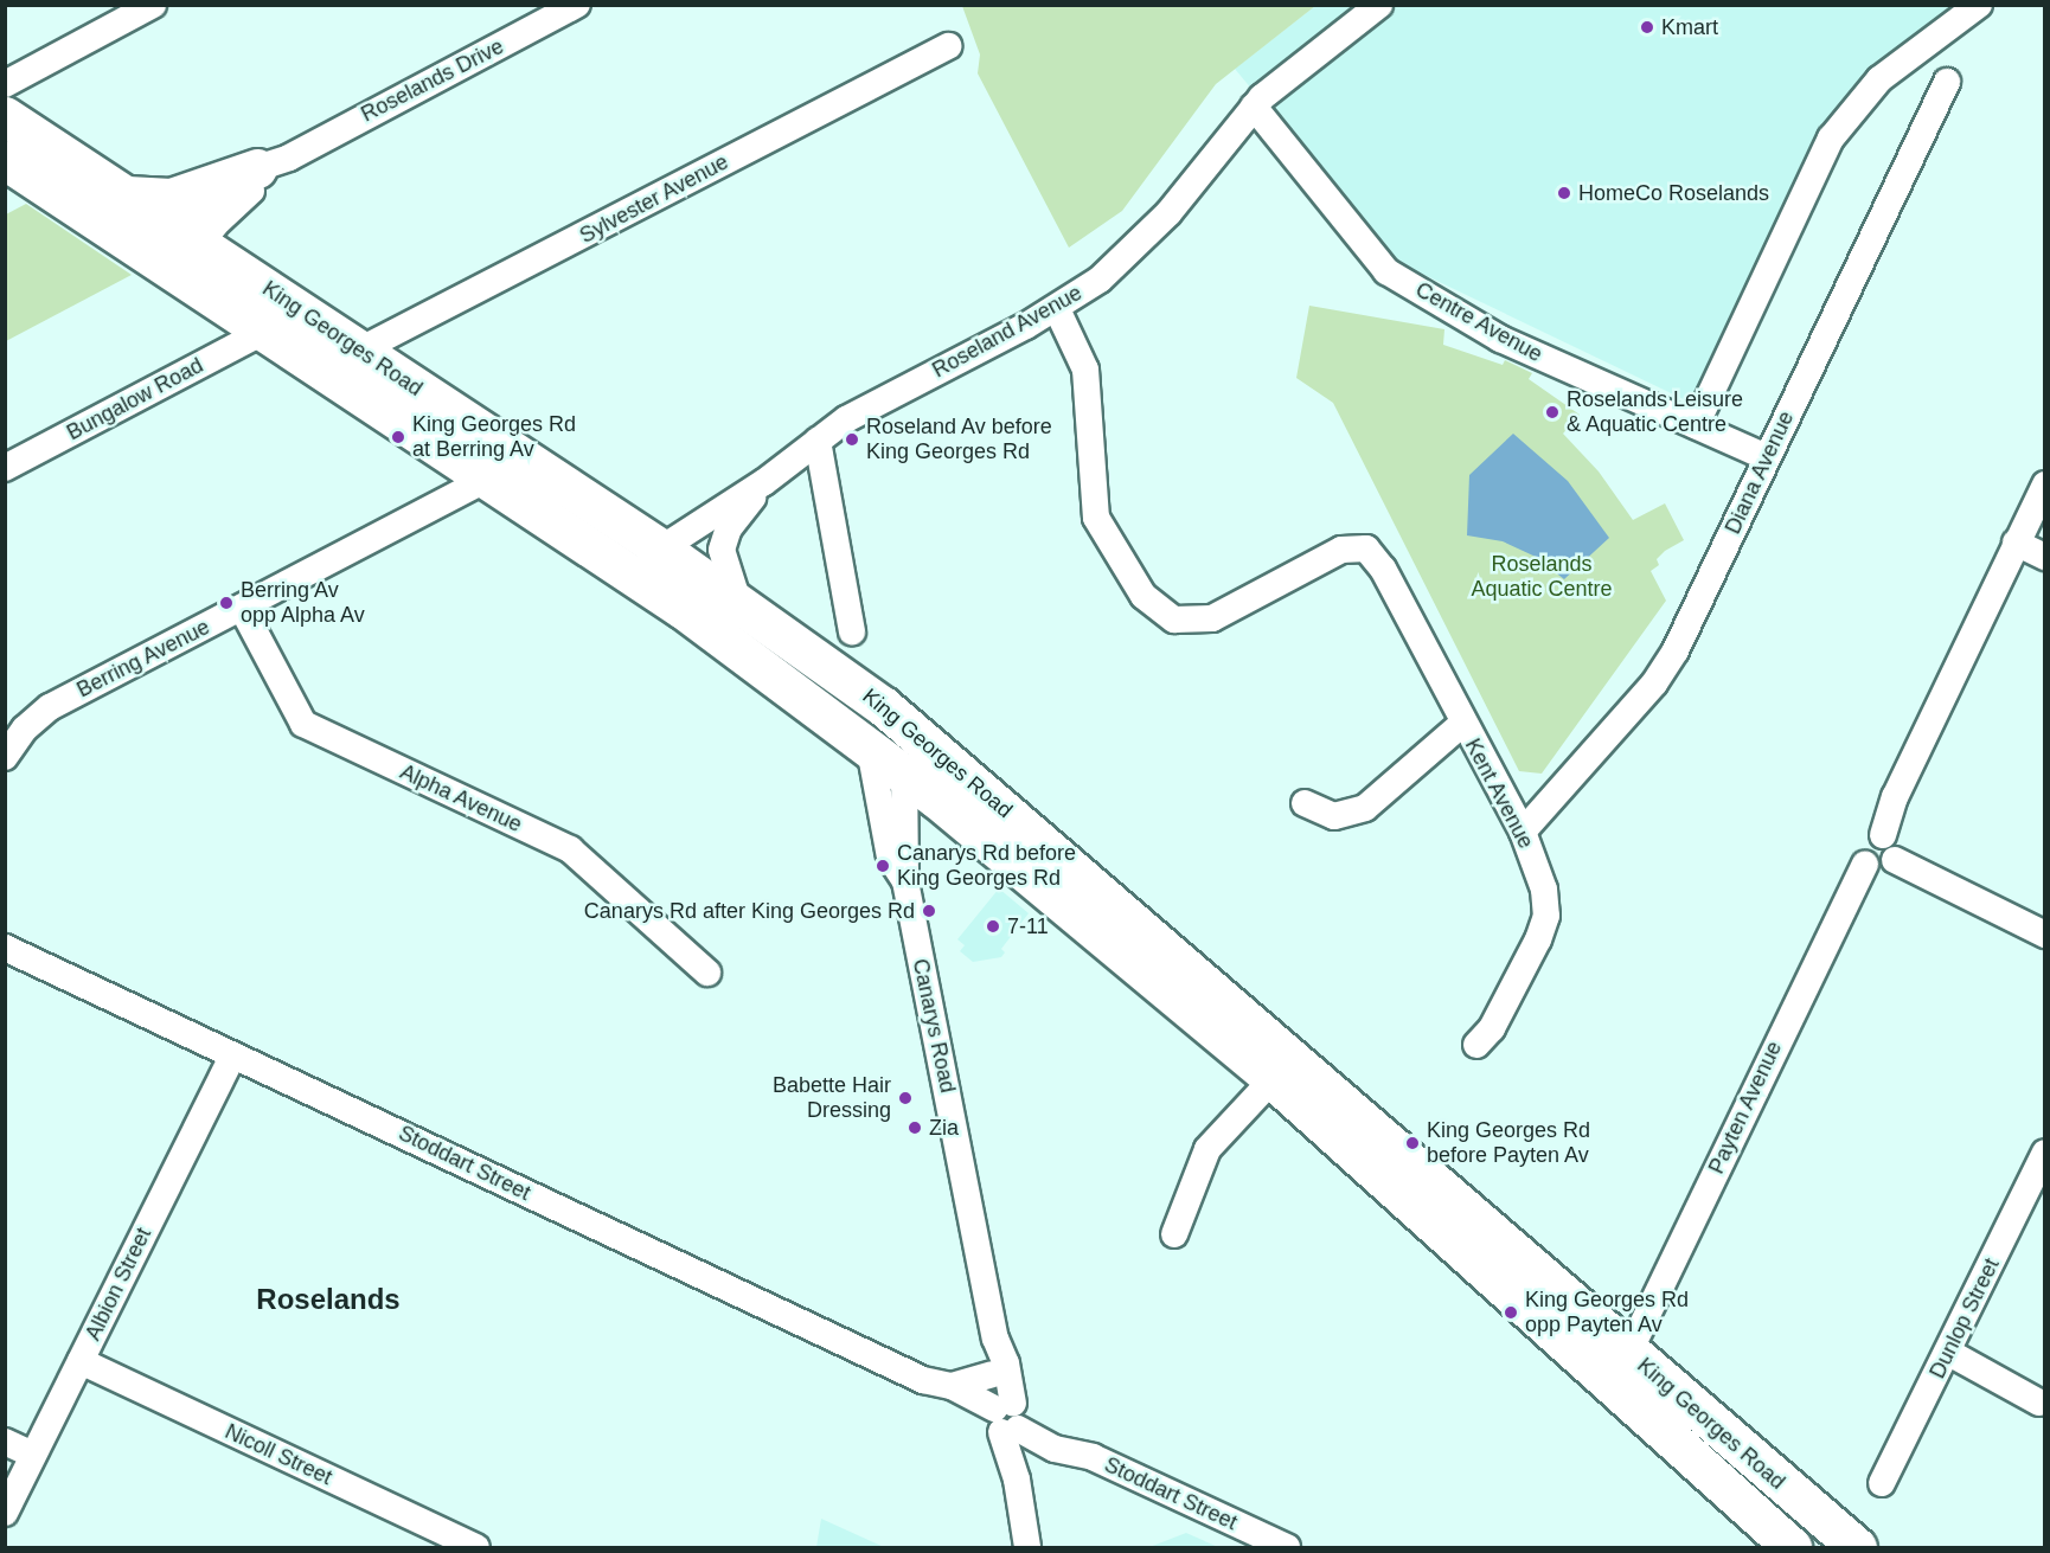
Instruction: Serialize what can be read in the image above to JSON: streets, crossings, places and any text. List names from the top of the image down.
{
  "streets": {
    "highway": ["King Georges Road"],
    "street": [
      "Roselands Drive",
      "Sylvester Avenue",
      "Centre Avenue",
      "Roseland Avenue",
      "Bungalow Road",
      "Diana Avenue",
      "Berring Avenue",
      "Kent Avenue",
      "Alpha Avenue",
      "Canarys Road",
      "Payten Avenue",
      "Stoddart Street",
      "Albion Street",
      "Dunlop Street",
      "Nicoll Street"
    ]
  },
  "crossings": [
    ["Roselands Drive", "King Georges Road"],
    ["Sylvester Avenue", "King Georges Road"],
    ["Centre Avenue", "Roseland Avenue"],
    ["Centre Avenue", "Diana Avenue"],
    ["Roseland Avenue", "King Georges Road"],
    ["Roseland Avenue", "Kent Avenue"],
    ["King Georges Road", "Bungalow Road"],
    ["King Georges Road", "Berring Avenue"],
    ["King Georges Road", "Canarys Road"],
    ["King Georges Road", "Payten Avenue"],
    ["Diana Avenue", "Kent Avenue"],
    ["Berring Avenue", "Alpha Avenue"],
    ["Canarys Road", "Stoddart Street"],
    ["Stoddart Street", "Albion Street"],
    ["Albion Street", "Nicoll Street"]
  ],
  "districts": ["Roselands"],
  "parks": ["Roselands Aquatic Centre"],
  "places": [
    "Kmart",
    "HomeCo Roselands",
    "Roselands Leisure & Aquatic Centre",
    "King Georges Rd at Berring Av",
    "Roseland Av before King Georges Rd",
    "Berring Av opp Alpha Av",
    "Canarys Rd before King Georges Rd",
    "Canarys Rd after King Georges Rd",
    "7-11",
    "Babette Hair Dressing",
    "Zia",
    "King Georges Rd before Payten Av",
    "King Georges Rd opp Payten Av"
  ]
}
